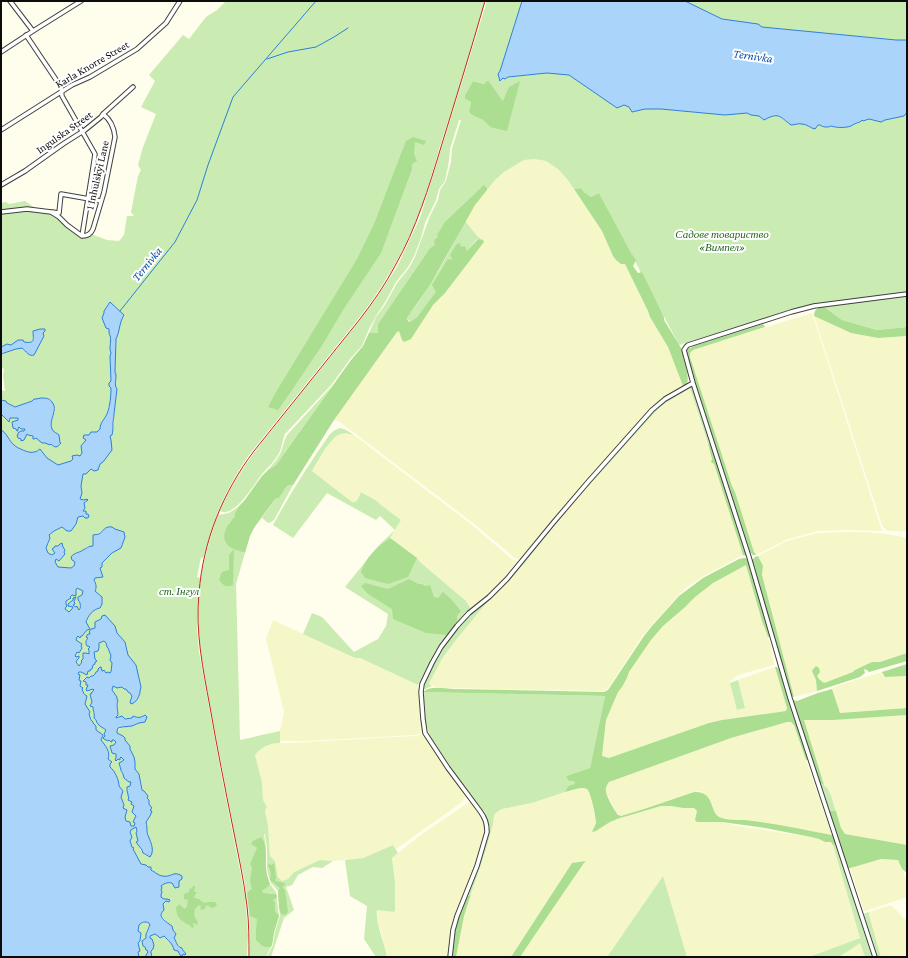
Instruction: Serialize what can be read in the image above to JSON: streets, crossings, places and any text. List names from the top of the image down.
{
  "streets": {
    "street": ["Karla Knorre Street", "Ingulska Street", "1 Inhulskyi Lane"]
  },
  "crossings": [
    ["Ingulska Street", "1 Inhulskyi Lane"]
  ],
  "water": ["Ternivka"],
  "parks": ["Садове товариство «Вимпел»", "ст. Інгул"]
}
